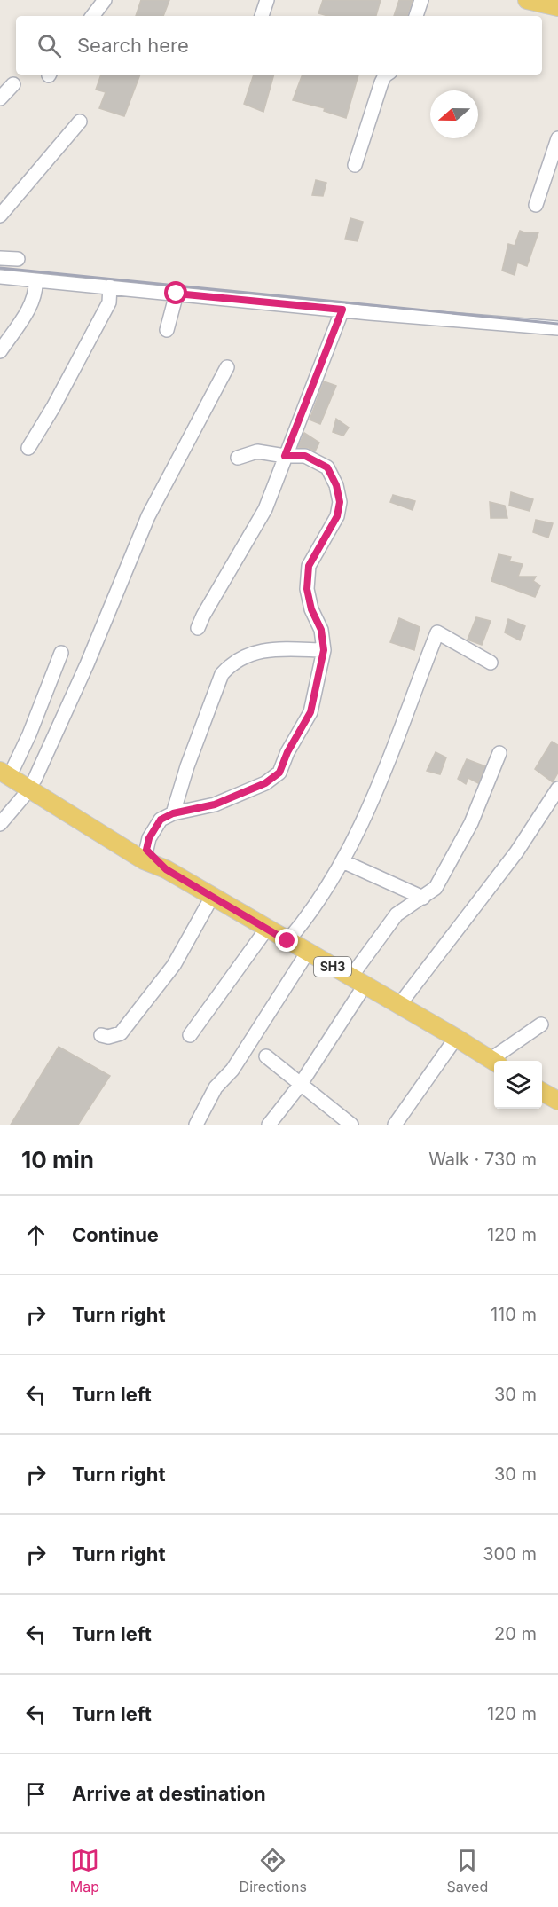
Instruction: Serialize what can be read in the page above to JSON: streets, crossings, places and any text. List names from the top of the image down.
{
  "streets": {
    "main road": ["SH3"]
  },
  "north": "left",
  "page": {
    "search": "Search here",
    "heading": ["10 min", "Walk · 730 m"],
    "list": [
      ["Continue", "120 m"],
      ["Turn right", "110 m"],
      ["Turn left", "30 m"],
      ["Turn right", "30 m"],
      ["Turn right", "300 m"],
      ["Turn left", "20 m"],
      ["Turn left", "120 m"],
      "Arrive at destination"
    ],
    "nav": ["Map", "Directions", "Saved"]
  }
}
